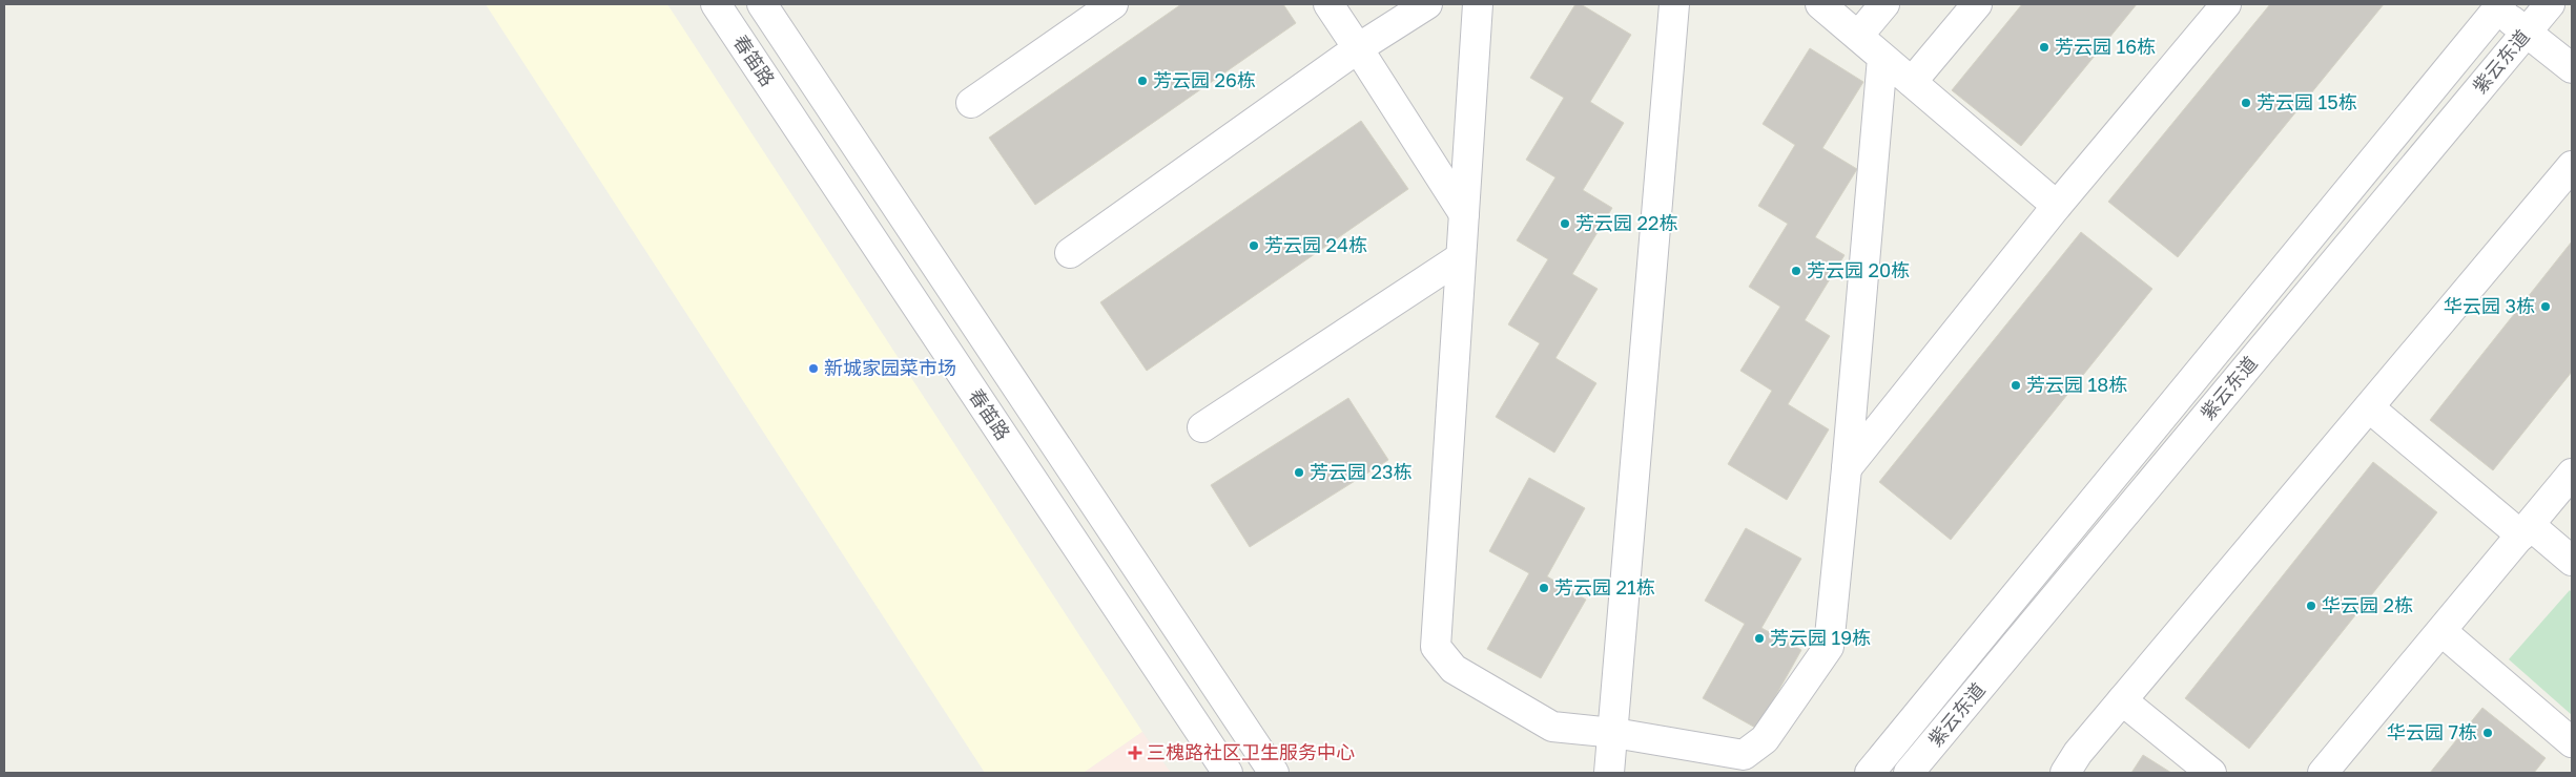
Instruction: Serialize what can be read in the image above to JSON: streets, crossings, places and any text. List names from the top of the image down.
{
  "streets": {
    "street": ["春笛路", "紫云东道"]
  },
  "places": {
    "other": [
      "芳云园 16栋",
      "芳云园 26栋",
      "芳云园 15栋",
      "芳云园 22栋",
      "芳云园 24栋",
      "芳云园 20栋",
      "华云园 3栋",
      "新城家园菜市场",
      "芳云园 18栋",
      "芳云园 23栋",
      "芳云园 21栋",
      "华云园 2栋",
      "芳云园 19栋",
      "华云园 7栋"
    ],
    "health": ["三槐路社区卫生服务中心"]
  }
}
